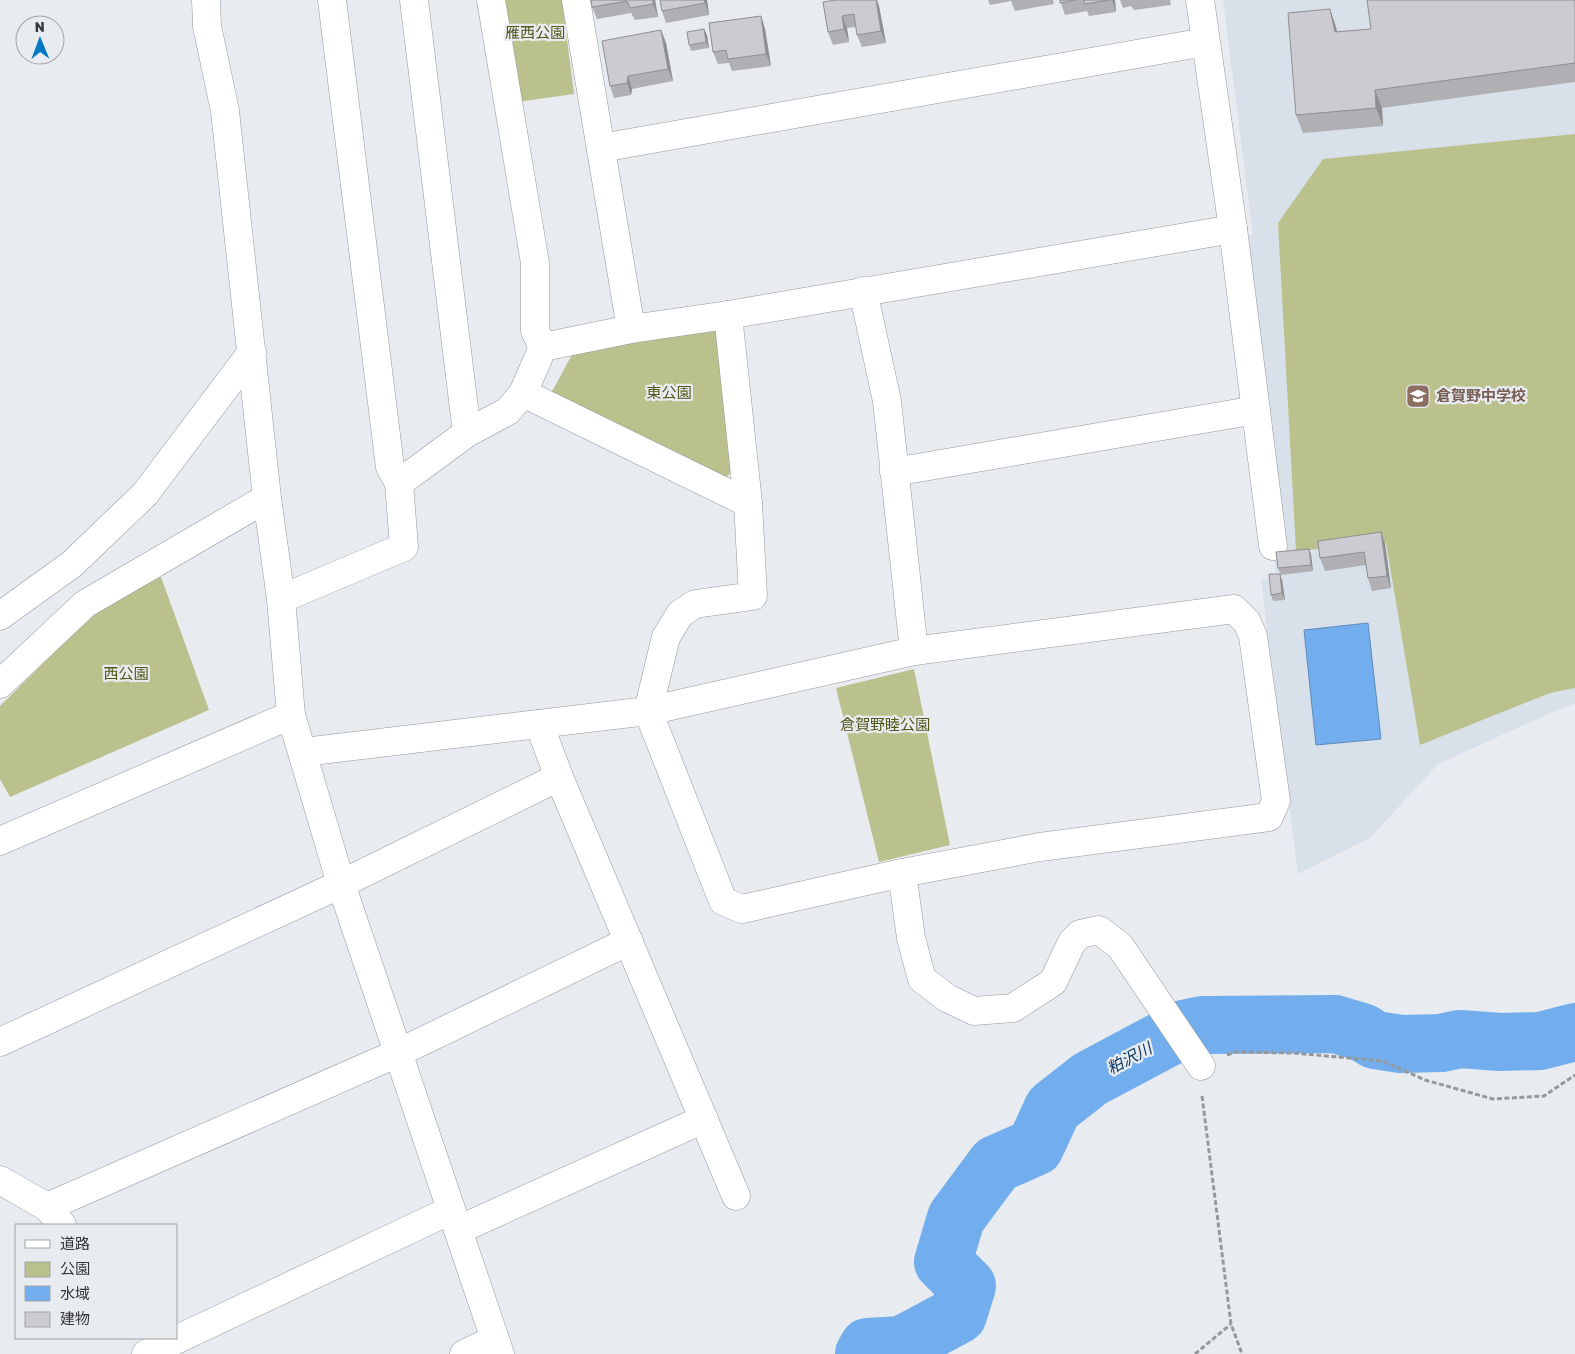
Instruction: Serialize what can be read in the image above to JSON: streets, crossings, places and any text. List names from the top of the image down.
{
  "water": ["粕沢川"],
  "parks": [
    "雁西公園",
    "東公園",
    "西公園",
    "倉賀野睦公園"
  ],
  "places": {
    "school or university": ["倉賀野中学校"]
  },
  "legend": [
    "道路",
    "公園",
    "水域",
    "建物"
  ],
  "north": "top"
}
